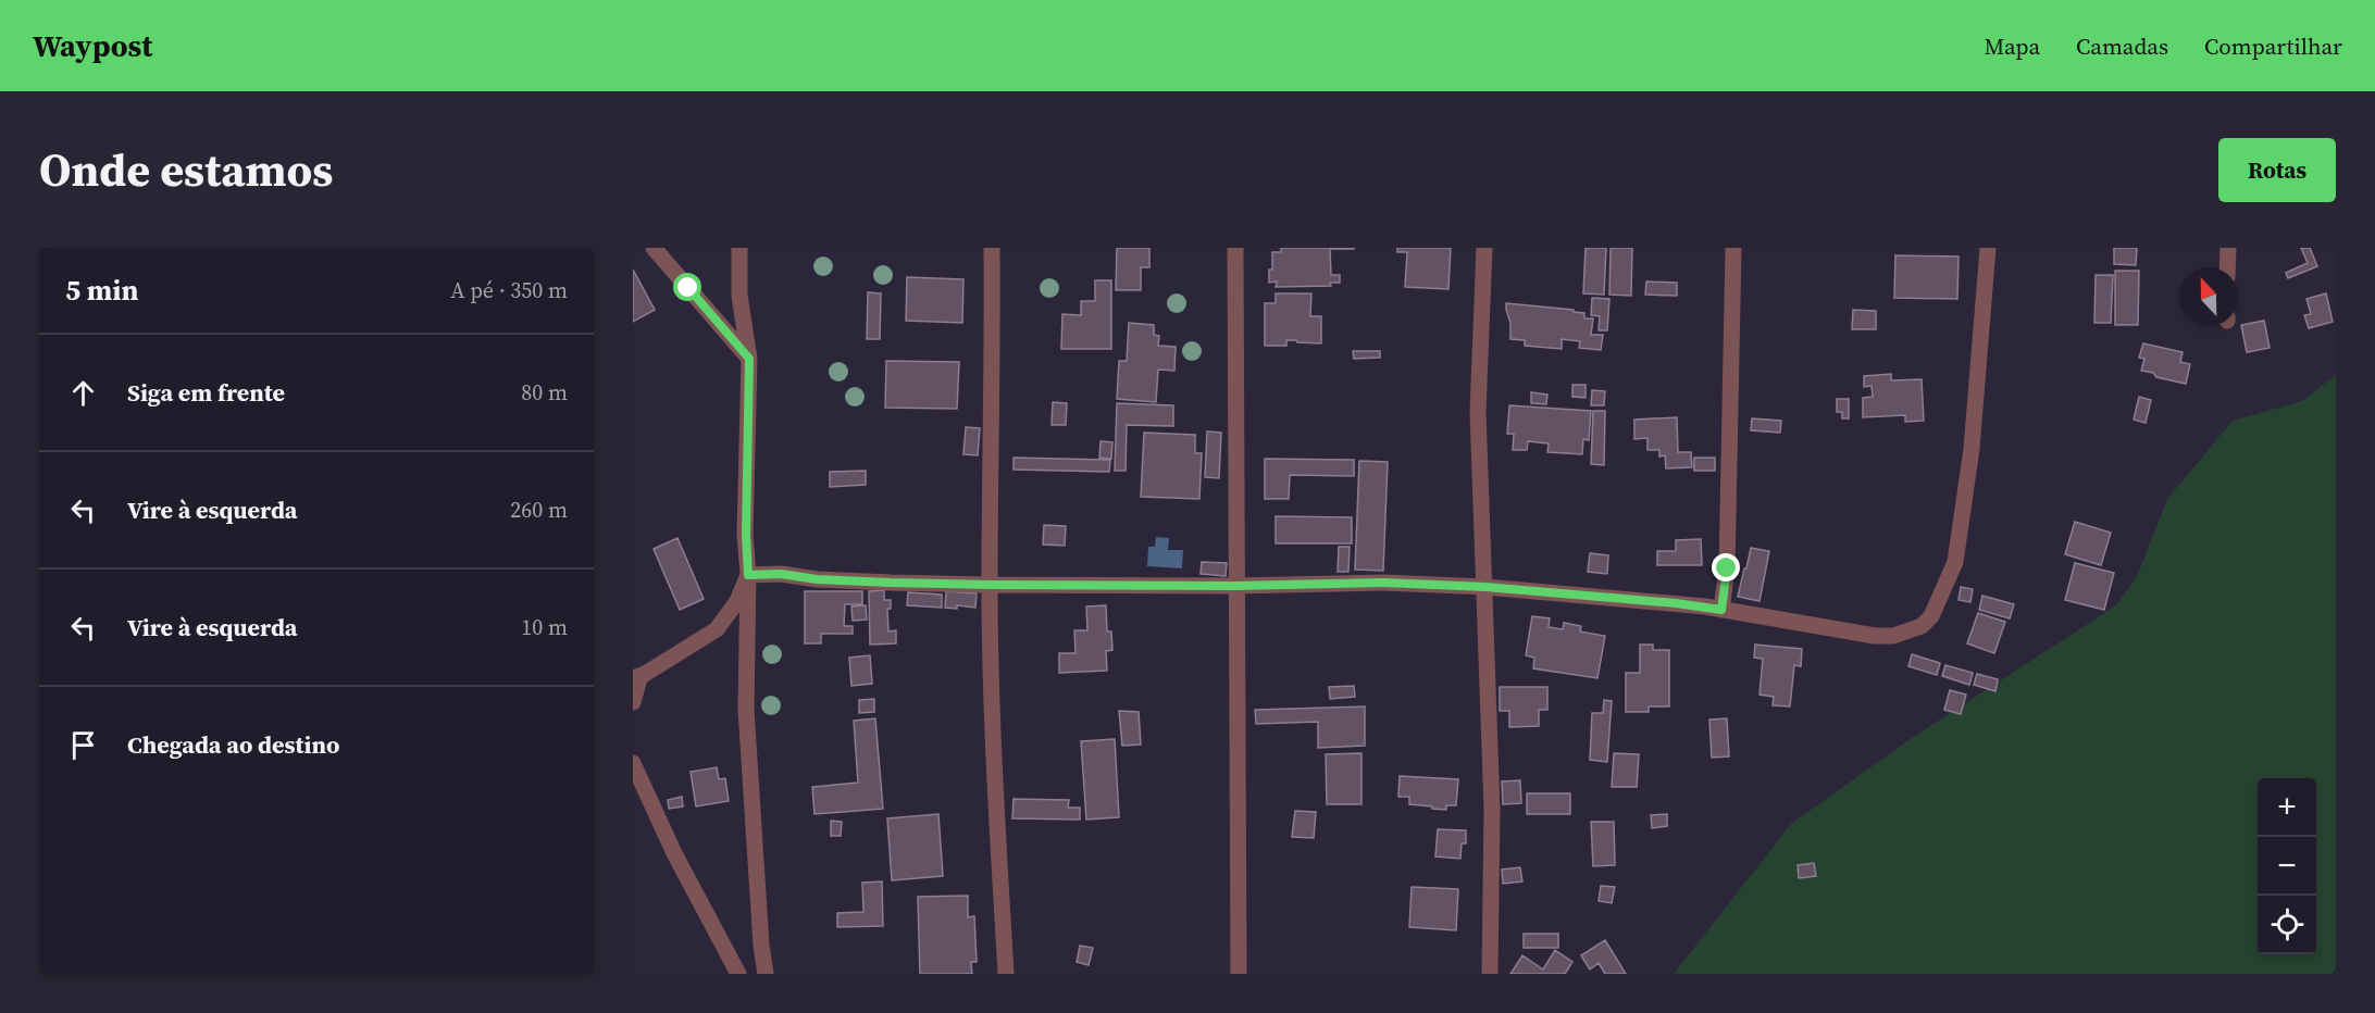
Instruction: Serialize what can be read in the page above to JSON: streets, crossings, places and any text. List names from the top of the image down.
{
  "north": "top",
  "page": {
    "header": "Waypost",
    "nav": ["Mapa", "Camadas", "Compartilhar"],
    "title": "Onde estamos",
    "buttons": "Rotas",
    "heading": ["5 min", "A pé · 350 m"],
    "list": [
      ["Siga em frente", "80 m"],
      ["Vire à esquerda", "260 m"],
      ["Vire à esquerda", "10 m"],
      "Chegada ao destino"
    ],
    "map_buttons": ["+", "−"]
  }
}
